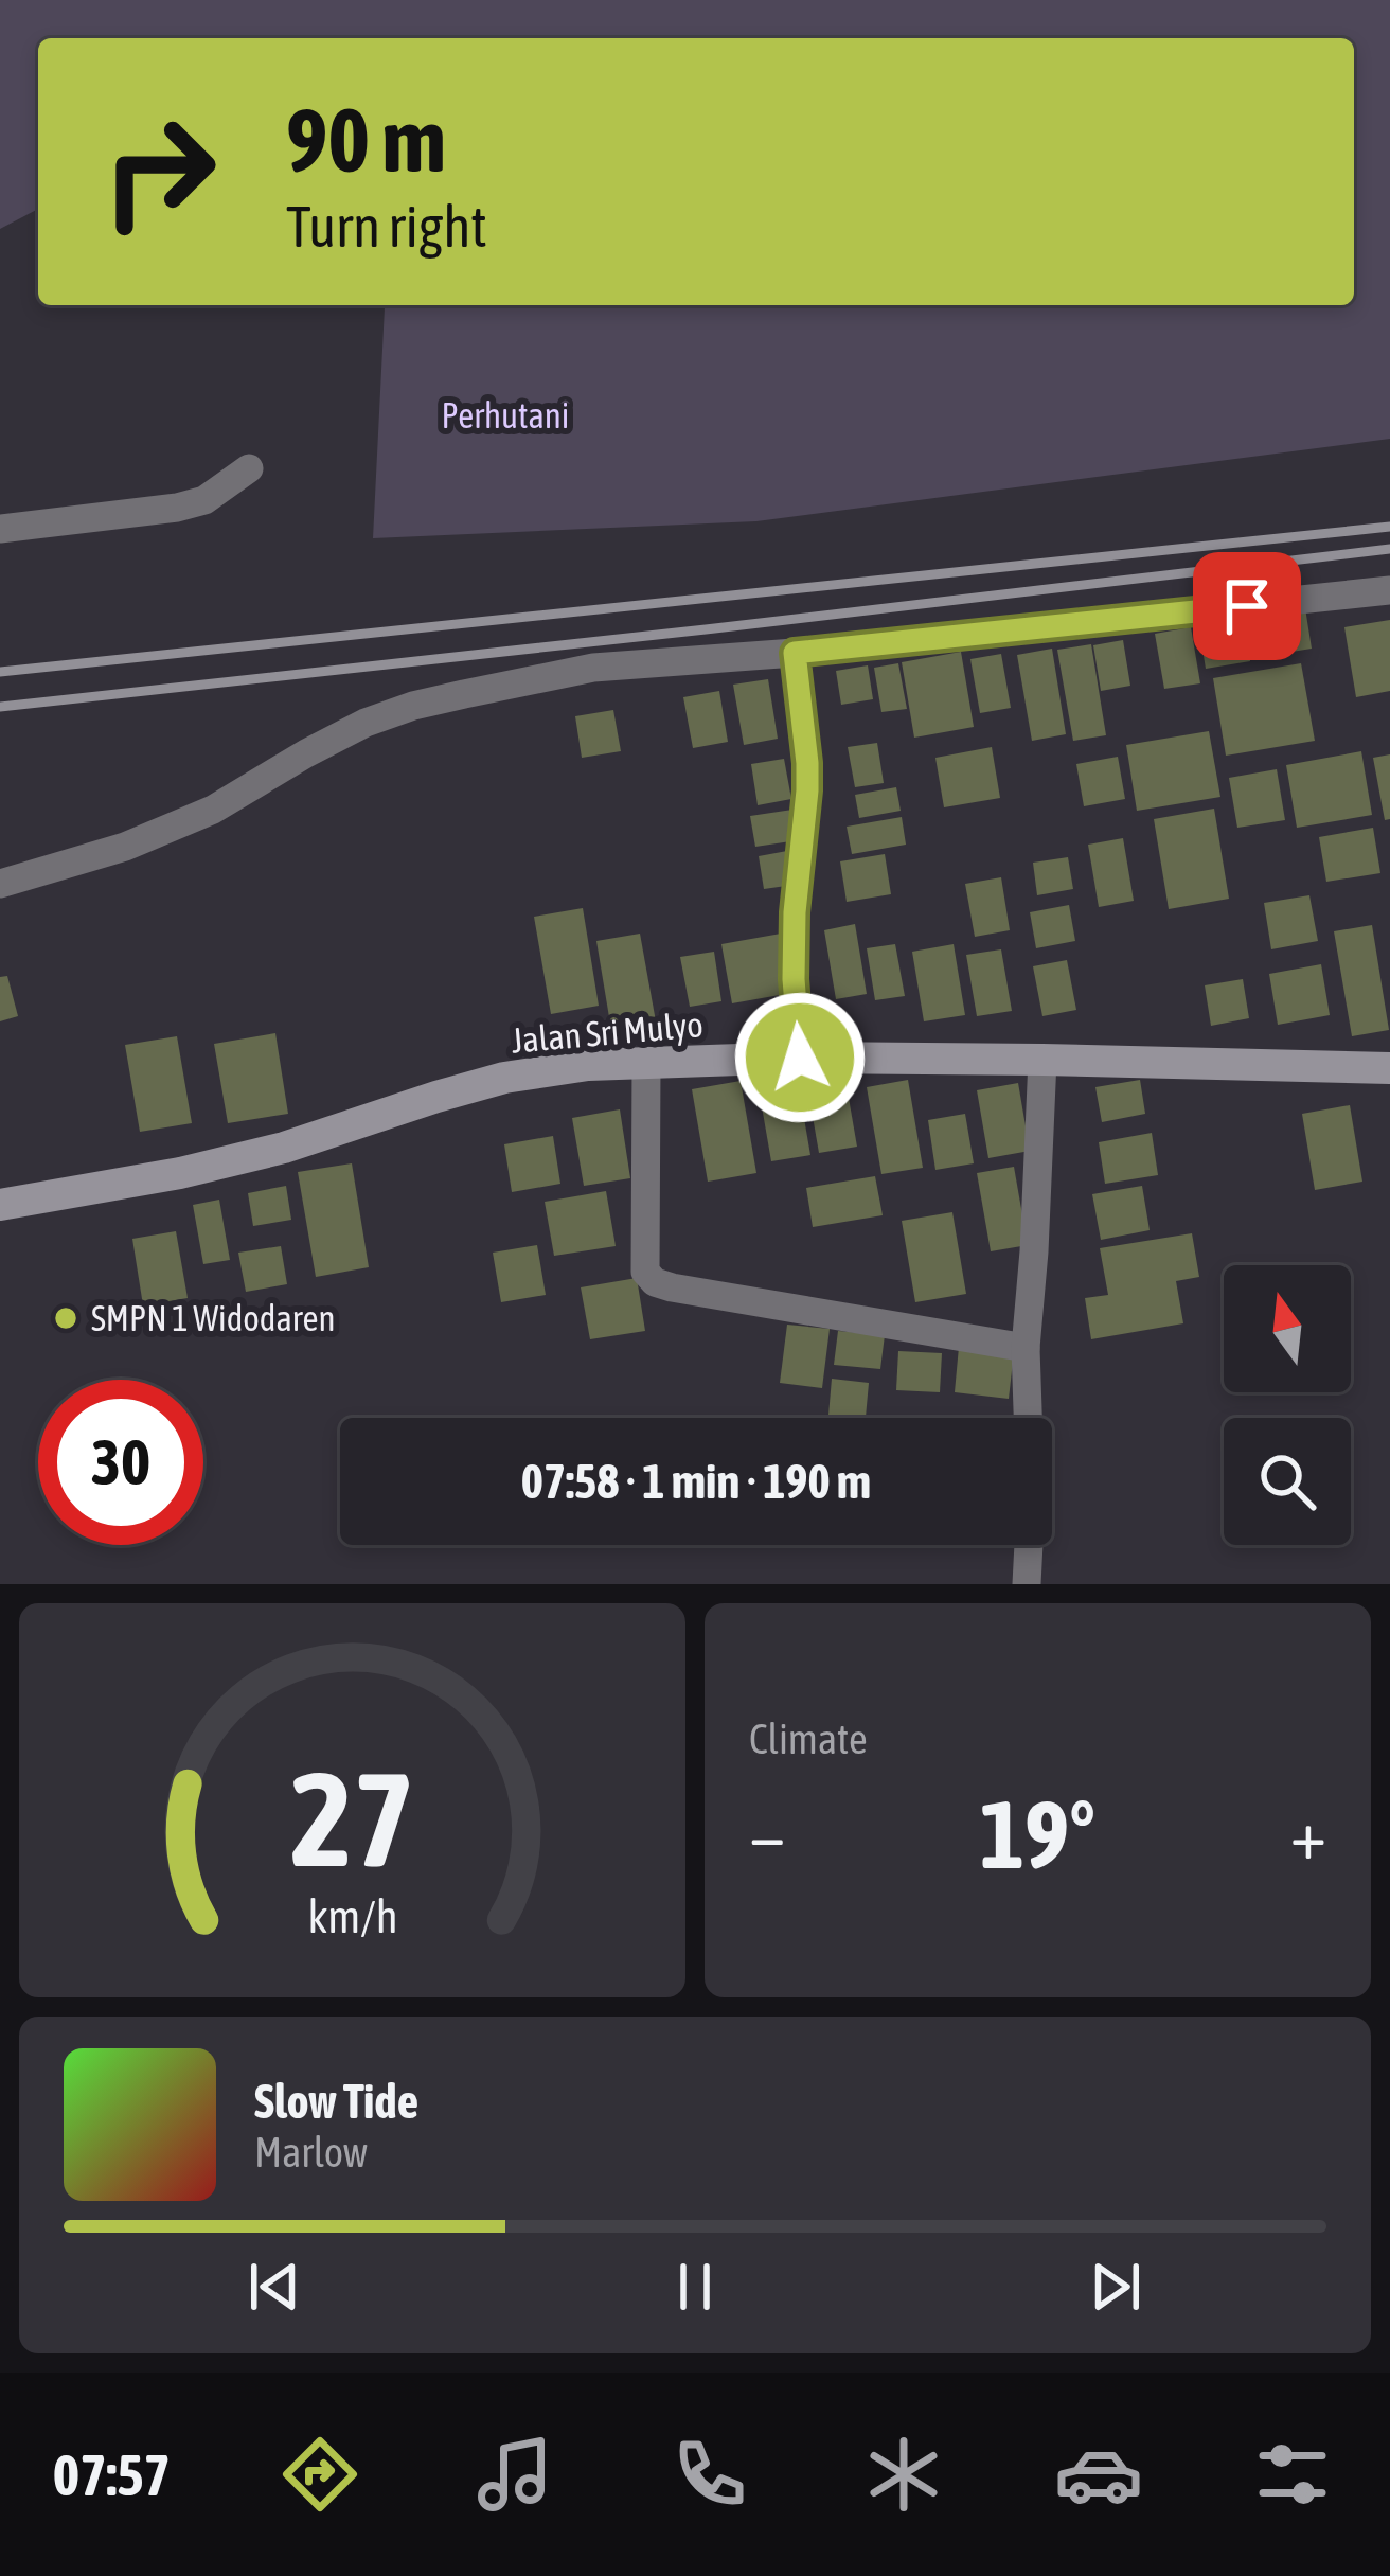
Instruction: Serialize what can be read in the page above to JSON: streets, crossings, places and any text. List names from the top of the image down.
{
  "streets": {
    "main road": ["Jalan Sri Mulyo"]
  },
  "parks": ["Perhutani"],
  "places": ["SMPN 1 Widodaren"],
  "north": "top",
  "page": {
    "turn": ["90 m", "Turn right"],
    "limit": "30",
    "trip": "07:58 · 1 min · 190 m",
    "tile": "Climate",
    "heat": ["−", "19°", "+"],
    "song": ["Slow Tide", "Marlow"],
    "tabs": "07:57",
    "gauge": ["27", "km/h"]
  }
}
